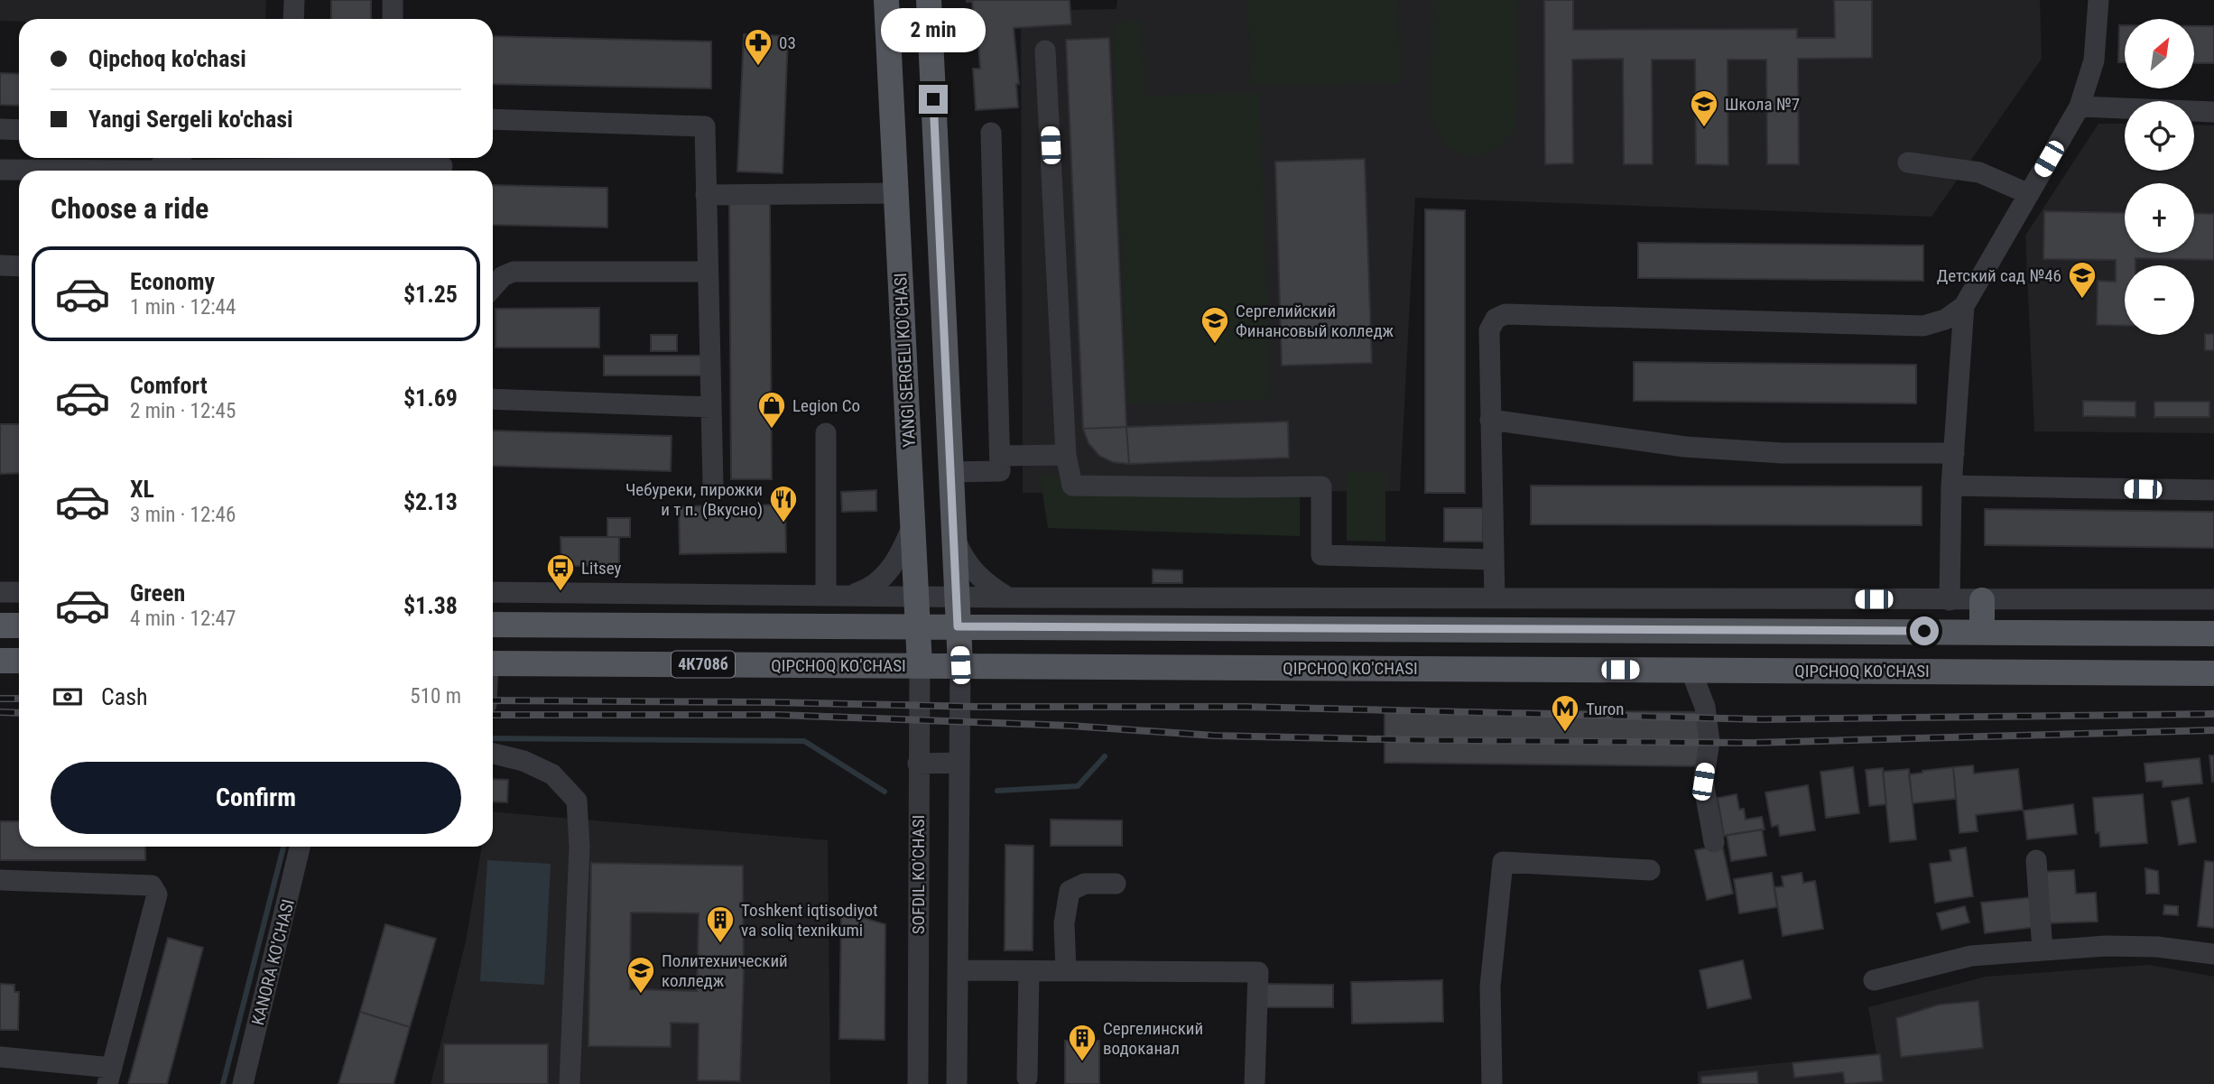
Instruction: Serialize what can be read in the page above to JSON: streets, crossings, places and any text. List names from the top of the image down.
{
  "streets": {
    "main road": ["YANGI SERGELI KO'CHASI", "4К708б", "QIPCHOQ KO'CHASI"],
    "street": ["SOFDIL KO'CHASI", "KANORA KO'CHASI"]
  },
  "crossings": [
    ["YANGI SERGELI KO'CHASI", "QIPCHOQ KO'CHASI"],
    ["YANGI SERGELI KO'CHASI", "SOFDIL KO'CHASI"],
    ["QIPCHOQ KO'CHASI", "SOFDIL KO'CHASI"]
  ],
  "places": {
    "pharmacy": ["03"],
    "school or university": [
      "Школа №7",
      "Детский сад №46",
      "Сергелийский Финансовый колледж",
      "Политехнический колледж"
    ],
    "shop": ["Legion Co"],
    "restaurant": ["Чебуреки, пирожки и т п. (Вкусно)"],
    "bus stop": ["Litsey"],
    "metro station": ["Turon"],
    "building": ["Toshkent iqtisodiyot va soliq texnikumi", "Сергелинский водоканал"]
  },
  "north": "top right",
  "page": {
    "bubble": "2 min",
    "map_buttons": ["+", "−"],
    "banner": ["Qipchoq ko'chasi", "Yangi Sergeli ko'chasi"],
    "heading": "Choose a ride",
    "list": [
      {
        "name": "Economy",
        "note": "1 min · 12:44",
        "value": "$1.25"
      },
      {
        "name": "Comfort",
        "note": "2 min · 12:45",
        "value": "$1.69"
      },
      {
        "name": "XL",
        "note": "3 min · 12:46",
        "value": "$2.13"
      },
      {
        "name": "Green",
        "note": "4 min · 12:47",
        "value": "$1.38"
      }
    ],
    "pay": ["Cash", "510 m"],
    "buttons": "Confirm"
  }
}
